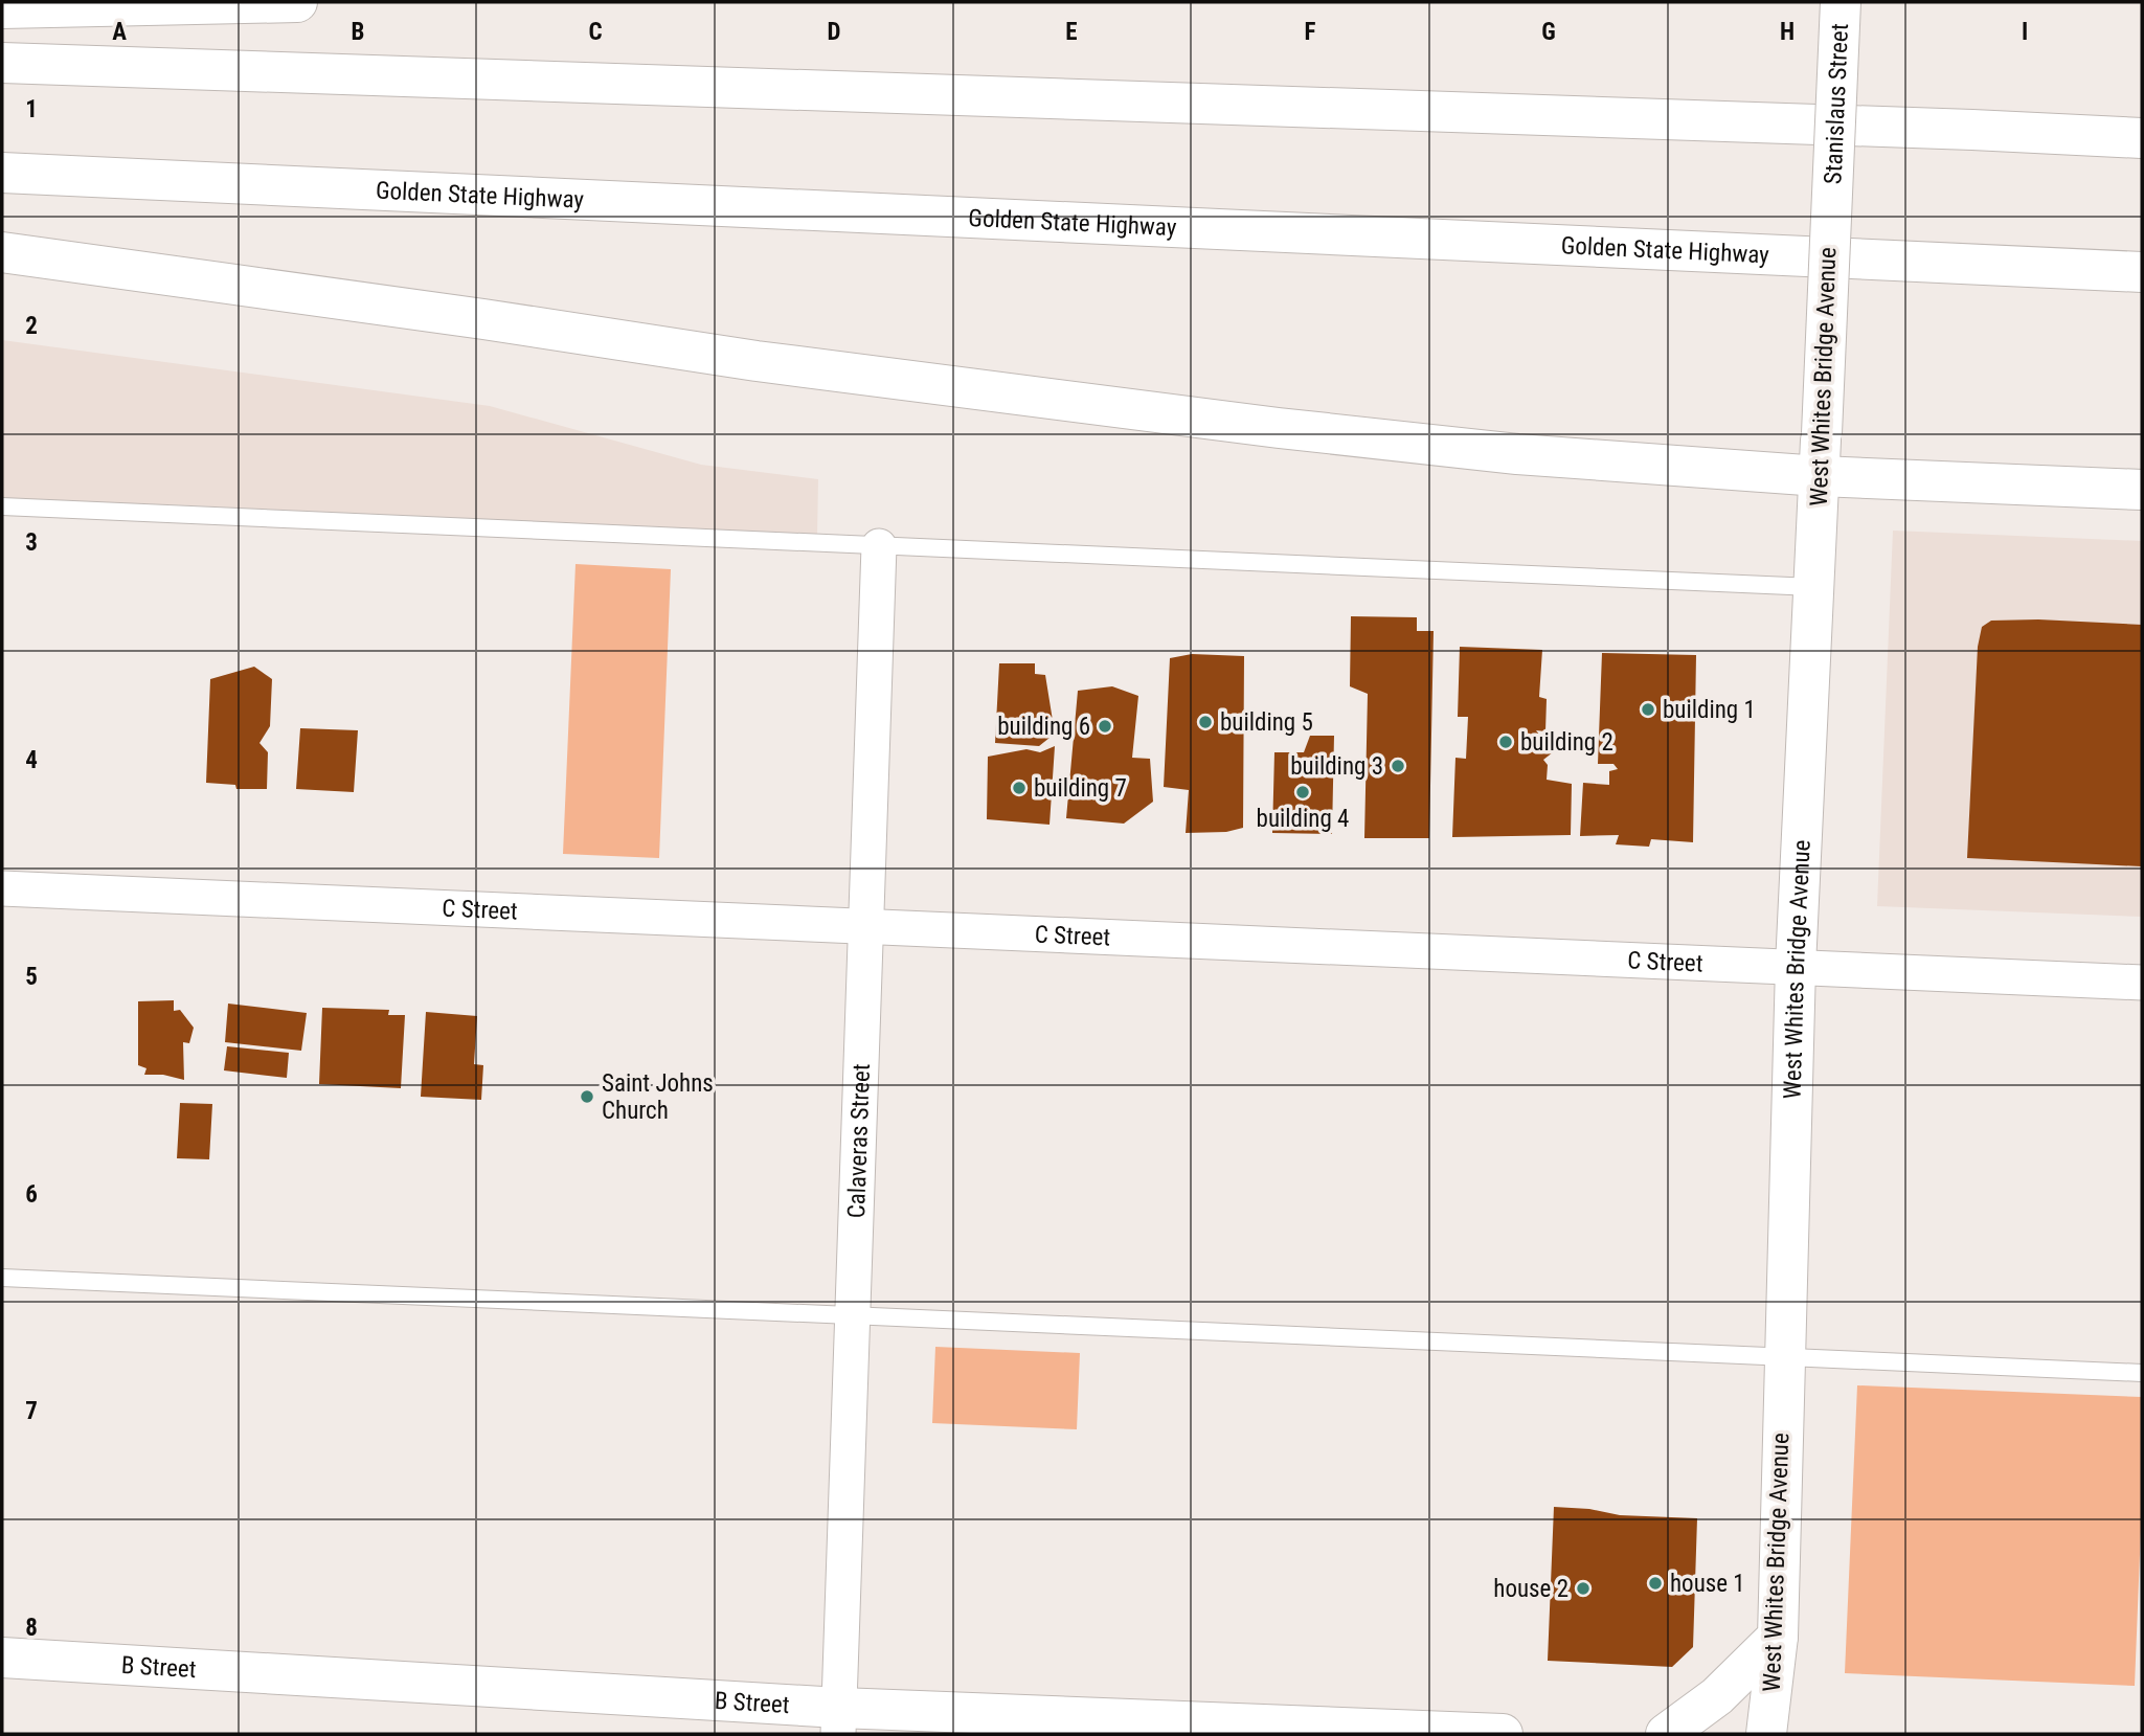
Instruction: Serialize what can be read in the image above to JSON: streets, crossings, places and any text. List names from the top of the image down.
{
  "streets": {
    "main road": [
      "Stanislaus Street",
      "Golden State Highway",
      "West Whites Bridge Avenue",
      "B Street"
    ],
    "street": ["C Street", "Calaveras Street"]
  },
  "crossings": [
    ["Stanislaus Street", "West Whites Bridge Avenue"],
    ["West Whites Bridge Avenue", "C Street"],
    ["C Street", "Calaveras Street"],
    ["Calaveras Street", "B Street"]
  ],
  "places": [
    "building 1",
    "building 5",
    "building 6",
    "building 2",
    "building 3",
    "building 7",
    "building 4",
    "Saint Johns Church",
    "house 1",
    "house 2"
  ],
  "grid": {
    "columns": [
      "A",
      "B",
      "C",
      "D",
      "E",
      "F",
      "G",
      "H",
      "I"
    ],
    "rows": [
      "1",
      "2",
      "3",
      "4",
      "5",
      "6",
      "7",
      "8"
    ]
  }
}
